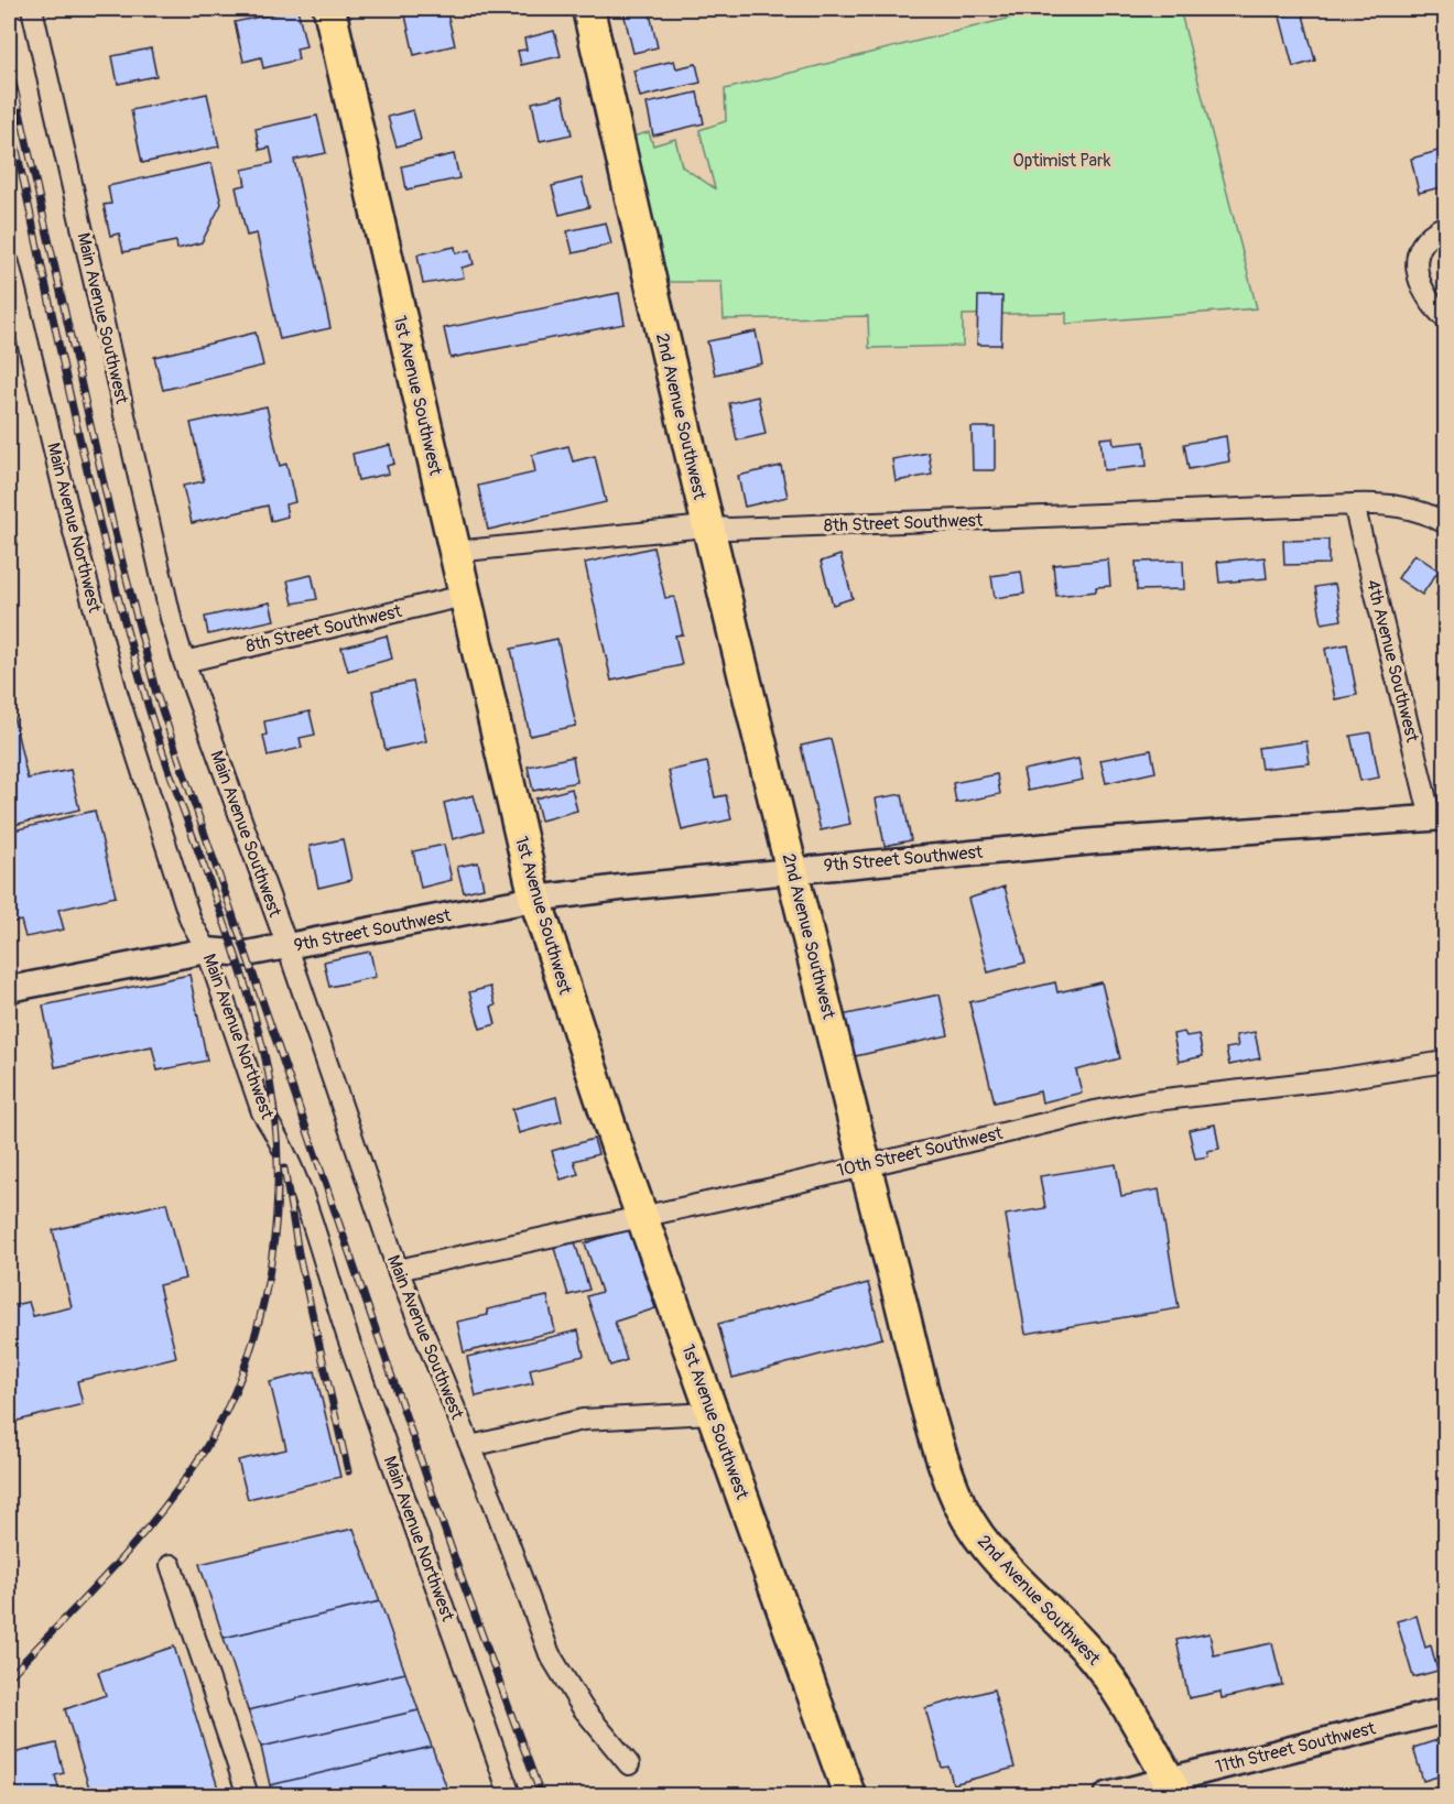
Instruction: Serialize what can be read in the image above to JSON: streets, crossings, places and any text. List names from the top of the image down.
{
  "streets": {
    "main road": ["1st Avenue Southwest", "2nd Avenue Southwest"],
    "street": [
      "Main Avenue Southwest",
      "8th Street Southwest",
      "Main Avenue Northwest",
      "4th Avenue Southwest",
      "9th Street Southwest",
      "10th Street Southwest",
      "11th Street Southwest"
    ]
  },
  "crossings": [
    ["Main Avenue Southwest", "8th Street Southwest"],
    ["Main Avenue Southwest", "9th Street Southwest"],
    ["Main Avenue Southwest", "10th Street Southwest"],
    ["1st Avenue Southwest", "8th Street Southwest"],
    ["1st Avenue Southwest", "9th Street Southwest"],
    ["1st Avenue Southwest", "10th Street Southwest"],
    ["2nd Avenue Southwest", "8th Street Southwest"],
    ["2nd Avenue Southwest", "9th Street Southwest"],
    ["2nd Avenue Southwest", "10th Street Southwest"],
    ["2nd Avenue Southwest", "11th Street Southwest"],
    ["8th Street Southwest", "4th Avenue Southwest"],
    ["Main Avenue Northwest", "9th Street Southwest"],
    ["4th Avenue Southwest", "9th Street Southwest"]
  ],
  "parks": ["Optimist Park"]
}
